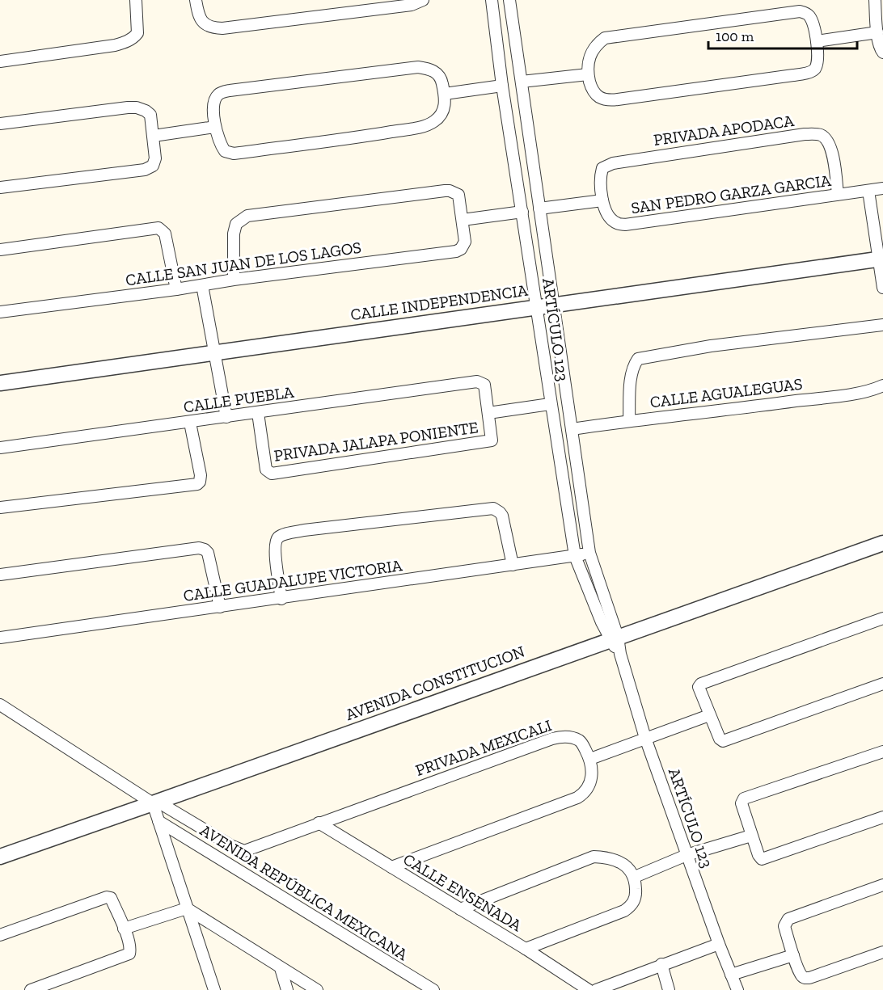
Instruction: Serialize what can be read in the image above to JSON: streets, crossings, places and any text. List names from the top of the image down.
{
  "streets": {
    "street": [
      "PRIVADA APODACA",
      "SAN PEDRO GARZA GARCIA",
      "CALLE SAN JUAN DE LOS LAGOS",
      "CALLE INDEPENDENCIA",
      "ARTÍCULO 123",
      "CALLE AGUALEGUAS",
      "CALLE PUEBLA",
      "PRIVADA JALAPA PONIENTE",
      "CALLE GUADALUPE VICTORIA",
      "AVENIDA CONSTITUCION",
      "PRIVADA MEXICALI",
      "AVENIDA REPÚBLICA MEXICANA",
      "CALLE ENSENADA"
    ]
  },
  "crossings": [
    ["PRIVADA APODACA", "SAN PEDRO GARZA GARCIA"],
    ["CALLE INDEPENDENCIA", "ARTÍCULO 123"],
    ["ARTÍCULO 123", "CALLE AGUALEGUAS"],
    ["ARTÍCULO 123", "CALLE GUADALUPE VICTORIA"],
    ["ARTÍCULO 123", "AVENIDA CONSTITUCION"],
    ["CALLE PUEBLA", "PRIVADA JALAPA PONIENTE"],
    ["AVENIDA CONSTITUCION", "PRIVADA MEXICALI"],
    ["PRIVADA MEXICALI", "CALLE ENSENADA"]
  ],
  "scale_bar": "100 m"
}
